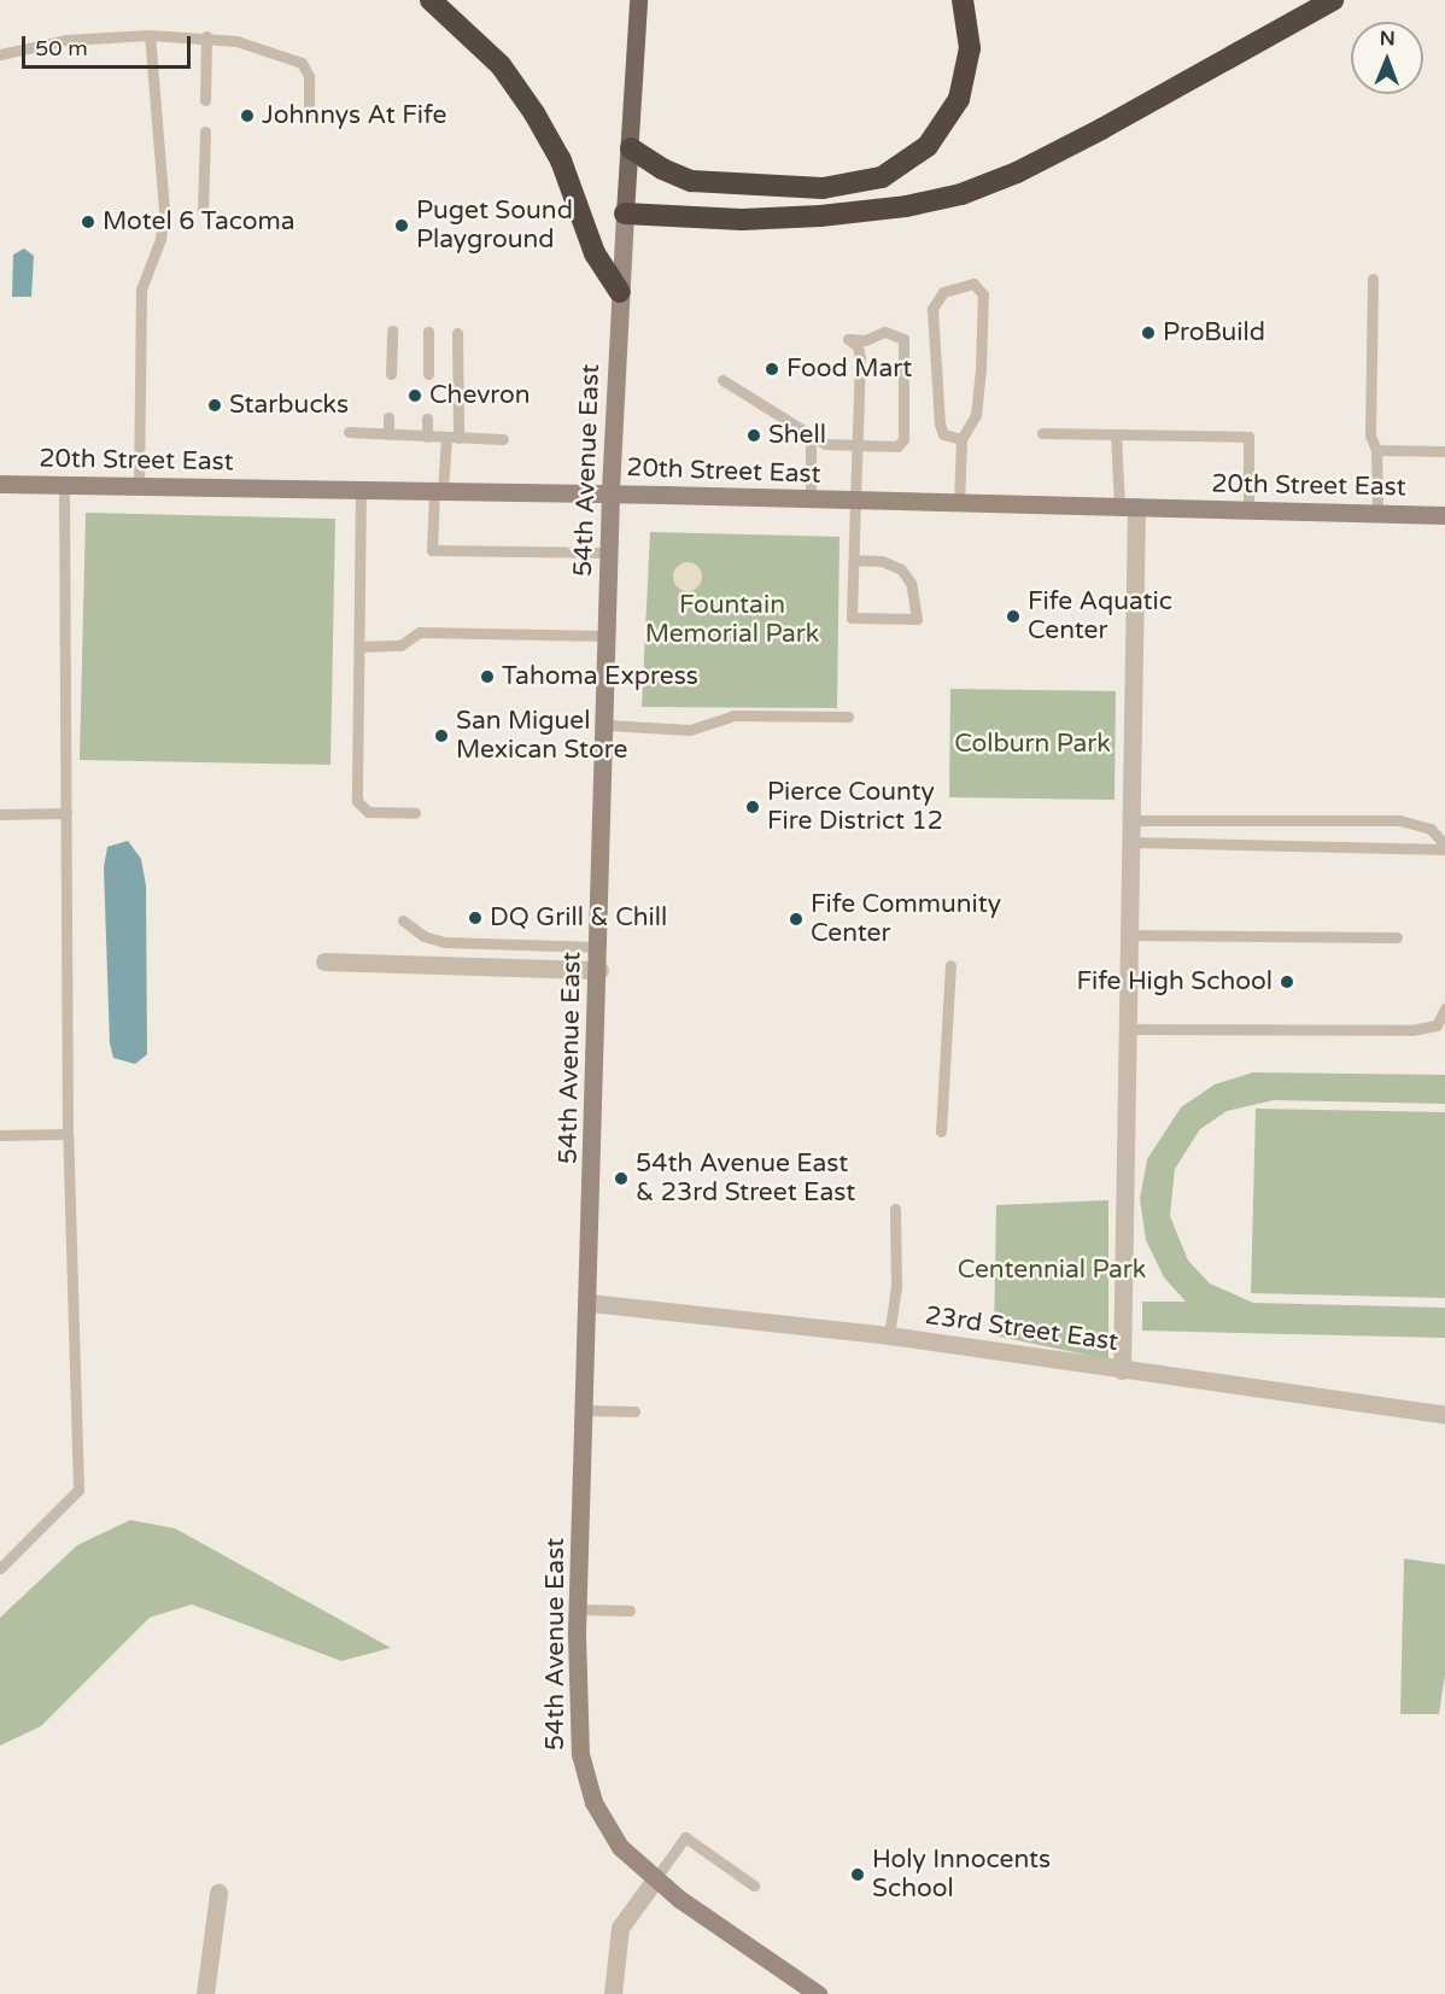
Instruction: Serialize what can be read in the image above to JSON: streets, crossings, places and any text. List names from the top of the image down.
{
  "streets": {
    "main road": ["20th Street East", "54th Avenue East"],
    "street": ["23rd Street East"]
  },
  "crossings": [
    ["20th Street East", "54th Avenue East"],
    ["54th Avenue East", "23rd Street East"]
  ],
  "parks": ["Fountain Memorial Park", "Colburn Park", "Centennial Park"],
  "places": [
    "Johnnys At Fife",
    "Motel 6 Tacoma",
    "Puget Sound Playground",
    "ProBuild",
    "Food Mart",
    "Chevron",
    "Starbucks",
    "Shell",
    "Fife Aquatic Center",
    "Tahoma Express",
    "San Miguel Mexican Store",
    "Pierce County Fire District 12",
    "DQ Grill & Chill",
    "Fife Community Center",
    "Fife High School",
    "54th Avenue East & 23rd Street East",
    "Holy Innocents School"
  ],
  "scale_bar": "50 m",
  "north": "top"
}
